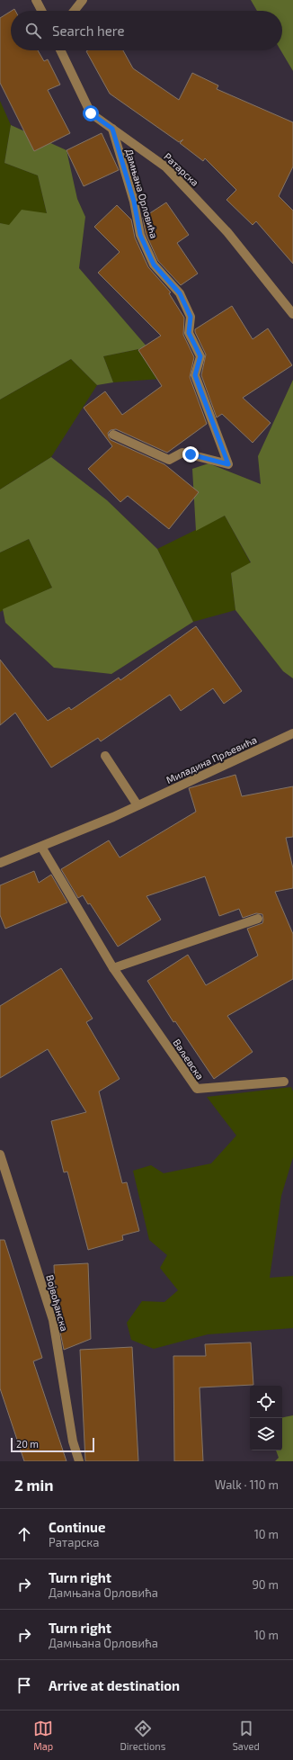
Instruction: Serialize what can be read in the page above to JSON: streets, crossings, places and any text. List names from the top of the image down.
{
  "streets": {
    "street": [
      "Ратарска",
      "Дамњана Орловића",
      "Миладина Прљевића",
      "Ваљевска",
      "Војвођанска"
    ]
  },
  "crossings": [
    ["Ратарска", "Дамњана Орловића"],
    ["Миладина Прљевића", "Ваљевска"]
  ],
  "scale_bar": "20 m",
  "page": {
    "search": "Search here",
    "scale": "20 m",
    "heading": ["2 min", "Walk · 110 m"],
    "list": [
      ["Continue", "Ратарска", "10 m"],
      ["Turn right", "Дамњана Орловића", "90 m"],
      ["Turn right", "Дамњана Орловића", "10 m"],
      "Arrive at destination"
    ],
    "nav": ["Map", "Directions", "Saved"]
  }
}
